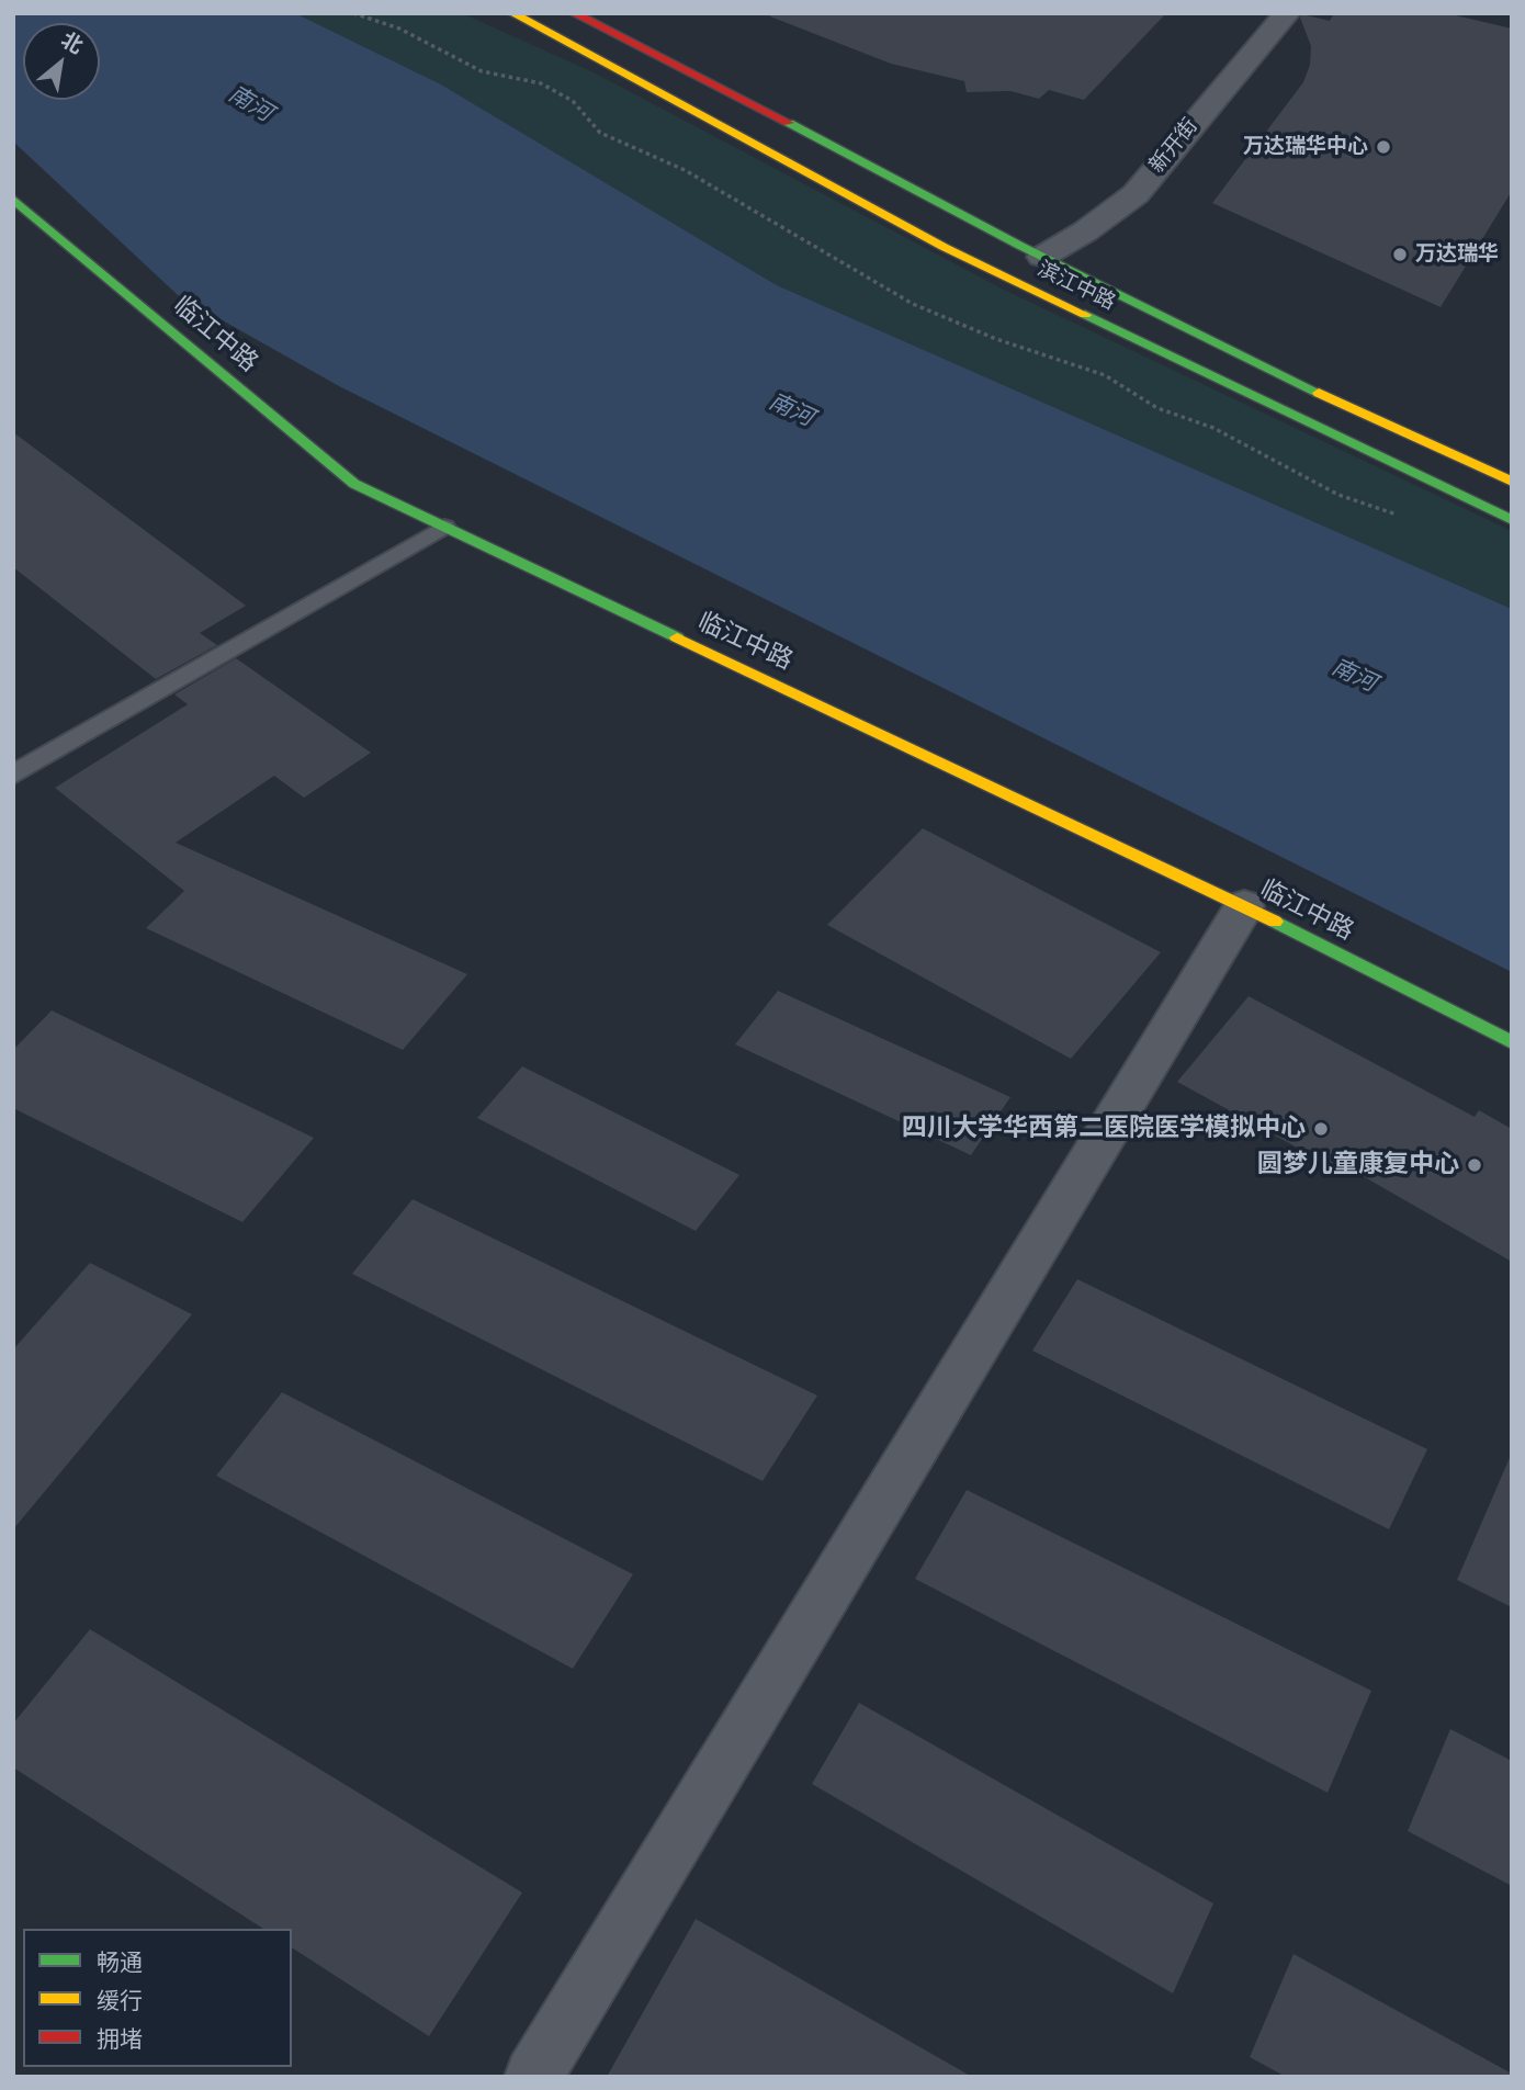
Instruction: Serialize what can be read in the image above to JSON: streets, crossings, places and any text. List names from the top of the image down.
{
  "streets": {
    "main road": ["滨江中路", "临江中路"],
    "street": ["新开街"]
  },
  "crossings": [
    ["新开街", "滨江中路"]
  ],
  "water": ["南河"],
  "places": [
    "万达瑞华中心",
    "万达瑞华",
    "四川大学华西第二医院医学模拟中心",
    "圆梦儿童康复中心"
  ],
  "legend": ["畅通", "缓行", "拥堵"],
  "north": "top right"
}
